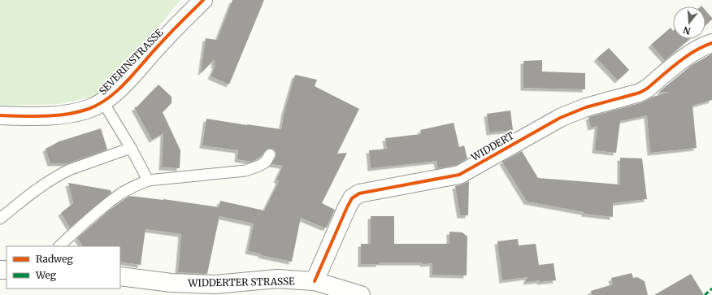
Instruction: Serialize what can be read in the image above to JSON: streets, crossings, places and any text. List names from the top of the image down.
{
  "streets": {
    "street": ["SEVERINSTRASSE", "WIDDERT", "WIDDERTER STRASSE"]
  },
  "crossings": [
    ["WIDDERT", "WIDDERTER STRASSE"]
  ],
  "legend": ["Radweg", "Weg"],
  "north": "bottom"
}
